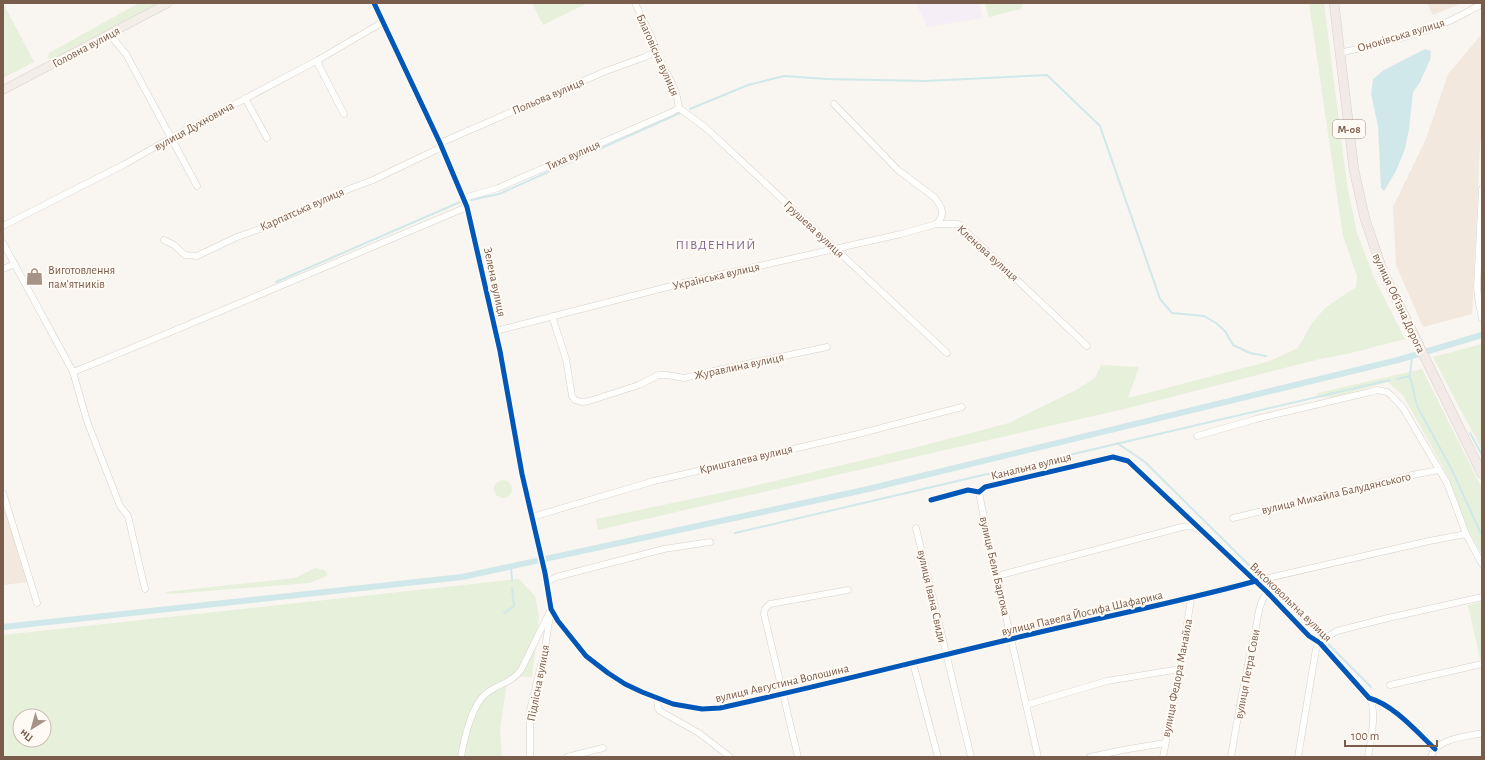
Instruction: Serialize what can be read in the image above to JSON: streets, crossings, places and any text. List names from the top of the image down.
{
  "streets": {
    "highway": ["М-08", "вулиця Обʼїзна Дорога"],
    "main road": ["Головна вулиця"],
    "street": [
      "Оноківська вулиця",
      "Благовісна вулиця",
      "Польова вулиця",
      "вулиця Духновича",
      "Тиха вулиця",
      "Карпатська вулиця",
      "Грушева вулиця",
      "Кленова вулиця",
      "Українська вулиця",
      "Зелена вулиця",
      "Журавлина вулиця",
      "Кришталева вулиця",
      "Канальна вулиця",
      "вулиця Михайла Балудянського",
      "вулиця Бели Бартока",
      "вулиця Івана Свиди",
      "Високовольтна вулиця",
      "вулиця Павела Йосифа Шафарика",
      "вулиця Петра Сови",
      "вулиця Федора Манайла",
      "Підлісна вулиця",
      "вулиця Августина Волошина"
    ]
  },
  "crossings": [
    ["Оноківська вулиця", "вулиця Обʼїзна Дорога"],
    ["Благовісна вулиця", "Польова вулиця"],
    ["Благовісна вулиця", "Тиха вулиця"],
    ["Благовісна вулиця", "Грушева вулиця"],
    ["Польова вулиця", "Карпатська вулиця"],
    ["Польова вулиця", "Зелена вулиця"],
    ["вулиця Духновича", "Зелена вулиця"],
    ["Тиха вулиця", "Грушева вулиця"],
    ["Тиха вулиця", "Зелена вулиця"],
    ["Карпатська вулиця", "Зелена вулиця"],
    ["Грушева вулиця", "Українська вулиця"],
    ["Кленова вулиця", "Українська вулиця"],
    ["Українська вулиця", "Зелена вулиця"],
    ["Українська вулиця", "Журавлина вулиця"],
    ["Зелена вулиця", "Кришталева вулиця"],
    ["Зелена вулиця", "вулиця Августина Волошина"],
    ["Канальна вулиця", "вулиця Бели Бартока"],
    ["Канальна вулиця", "Високовольтна вулиця"],
    ["вулиця Бели Бартока", "вулиця Павела Йосифа Шафарика"],
    ["вулиця Івана Свиди", "вулиця Павела Йосифа Шафарика"],
    ["Високовольтна вулиця", "вулиця Павела Йосифа Шафарика"],
    ["Високовольтна вулиця", "вулиця Петра Сови"],
    ["вулиця Павела Йосифа Шафарика", "вулиця Федора Манайла"],
    ["вулиця Павела Йосифа Шафарика", "вулиця Августина Волошина"],
    ["Підлісна вулиця", "вулиця Августина Волошина"]
  ],
  "districts": ["ПІВДЕННИЙ"],
  "places": {
    "shop": ["Виготовлення пам'ятників"]
  },
  "scale_bar": "100 m",
  "north": "bottom left"
}
